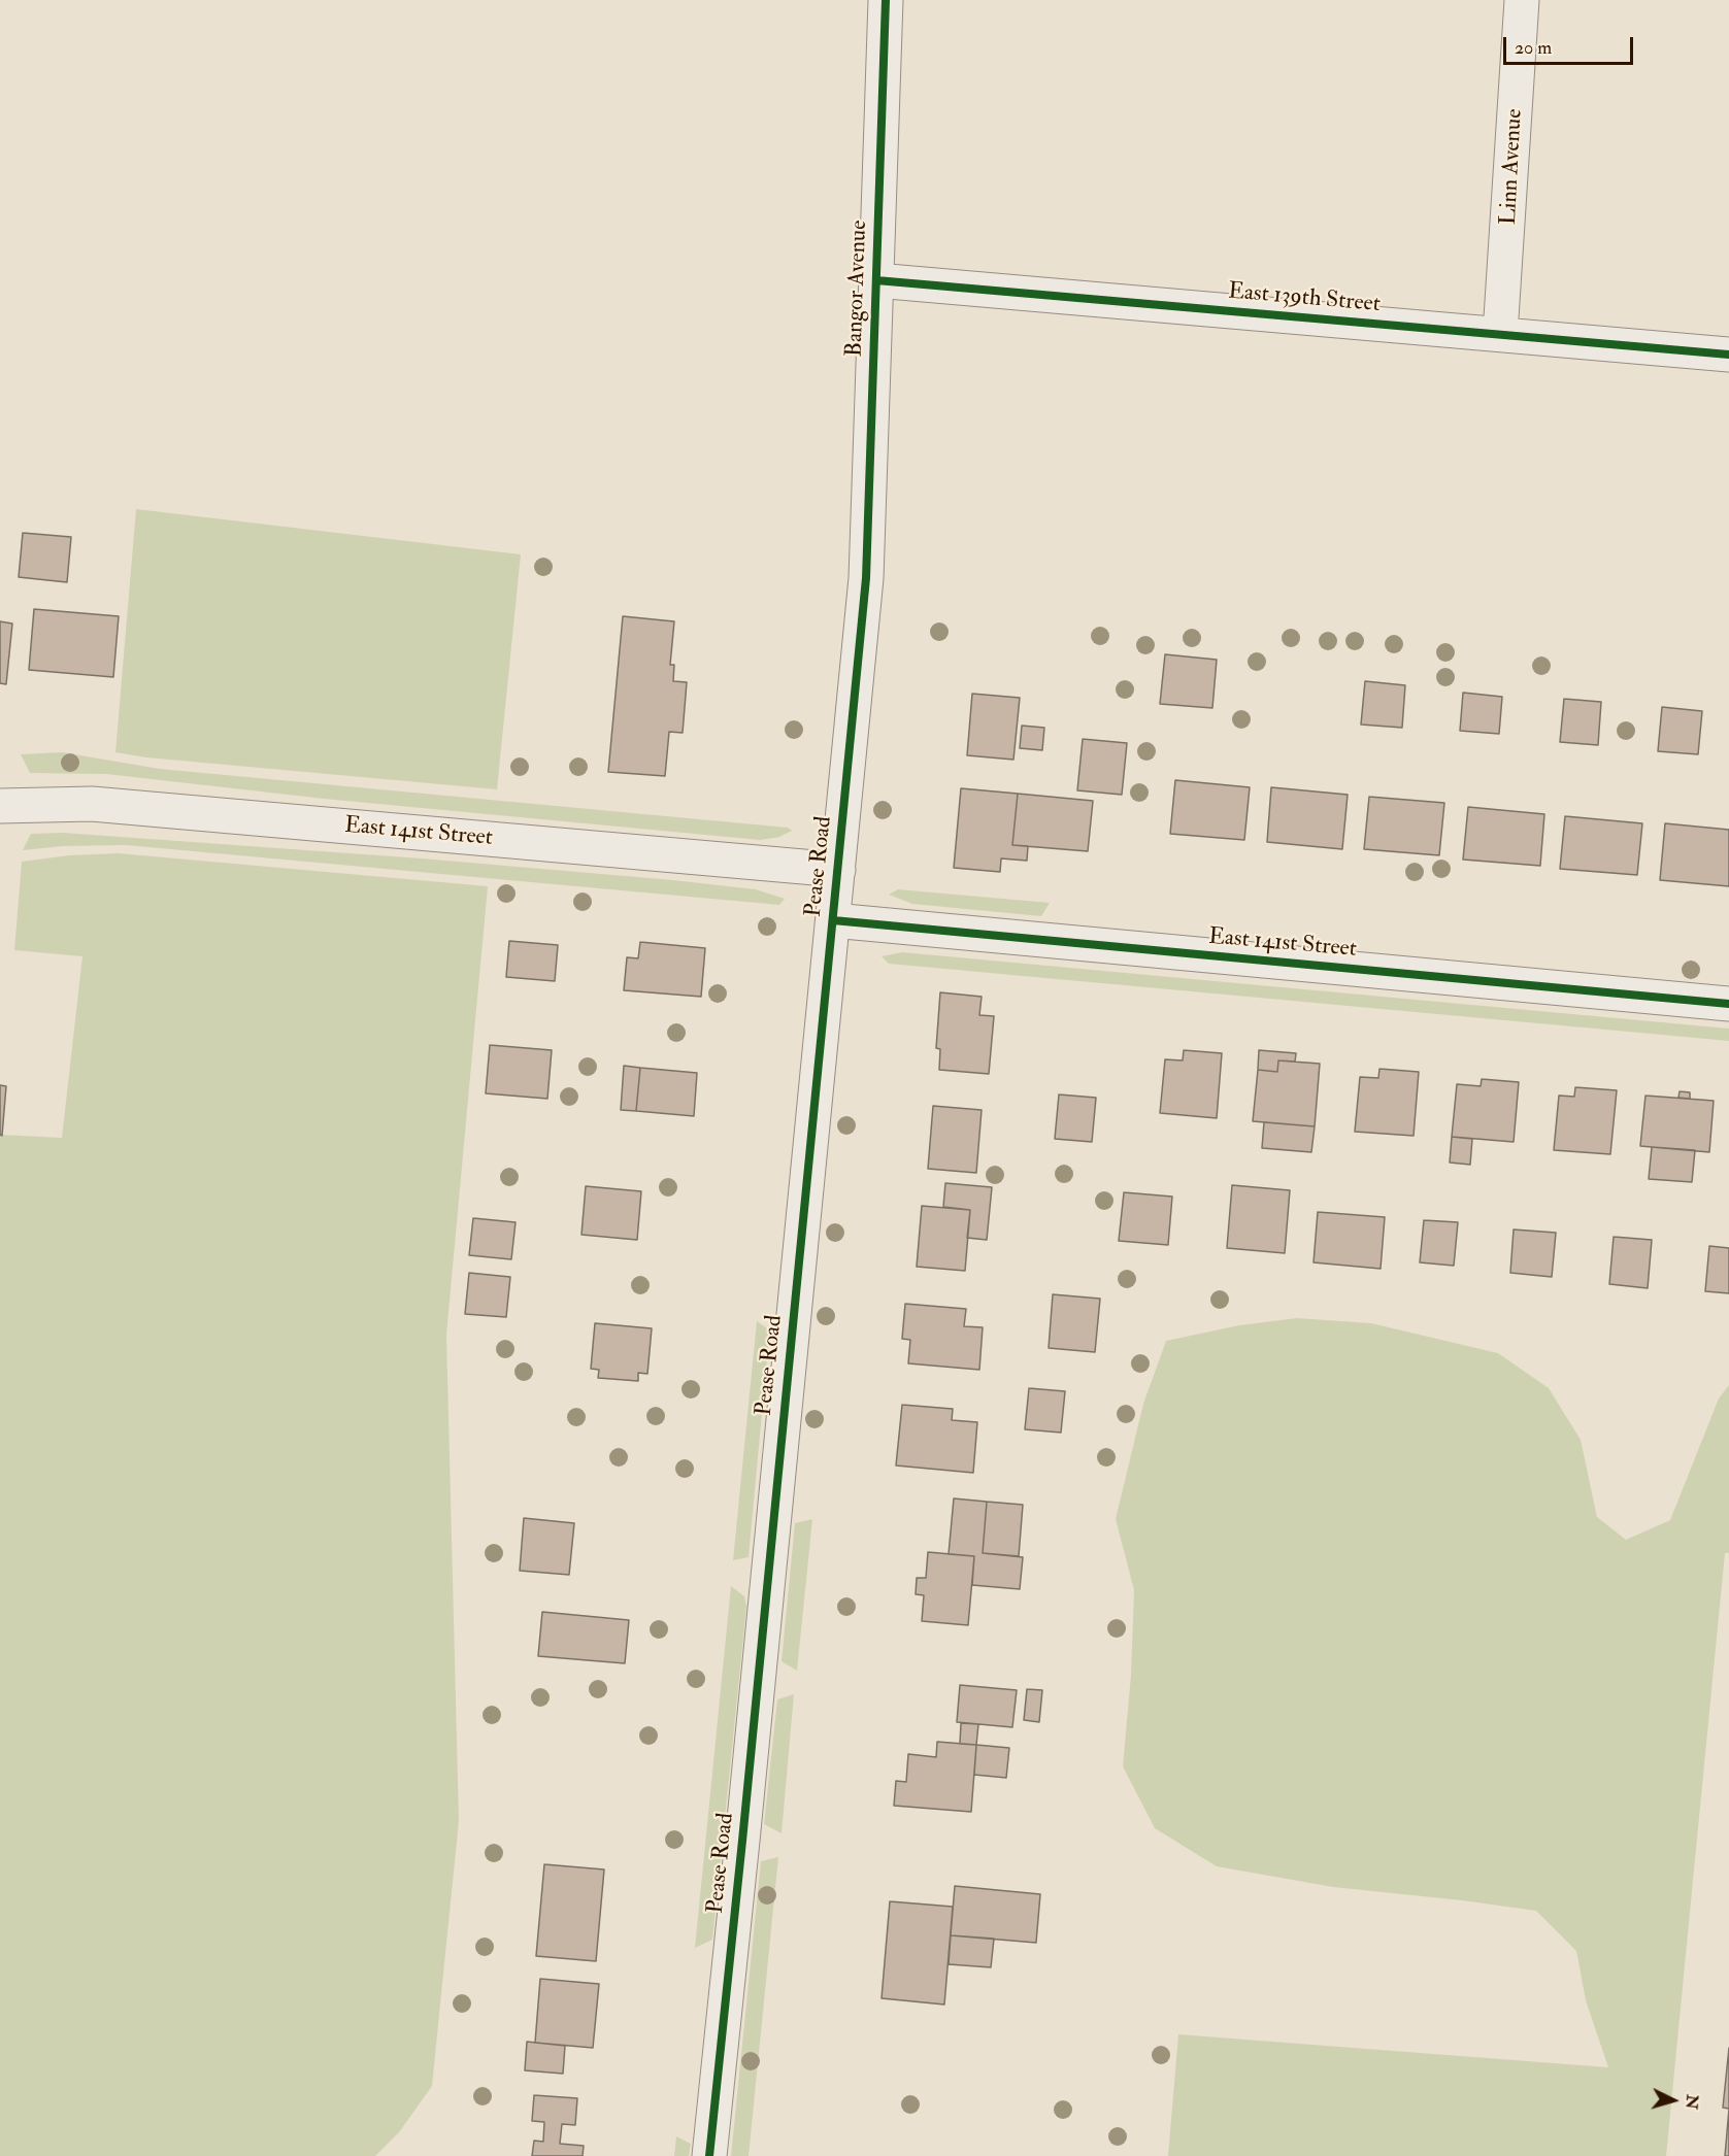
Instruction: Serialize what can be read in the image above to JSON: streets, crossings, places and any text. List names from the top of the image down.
{
  "streets": {
    "street": [
      "Linn Avenue",
      "Bangor Avenue",
      "East 139th Street",
      "East 141st Street",
      "Pease Road"
    ]
  },
  "crossings": [
    ["Linn Avenue", "East 139th Street"],
    ["Bangor Avenue", "East 139th Street"],
    ["Bangor Avenue", "Pease Road"],
    ["East 141st Street", "Pease Road"]
  ],
  "scale_bar": "20 m",
  "north": "right"
}
